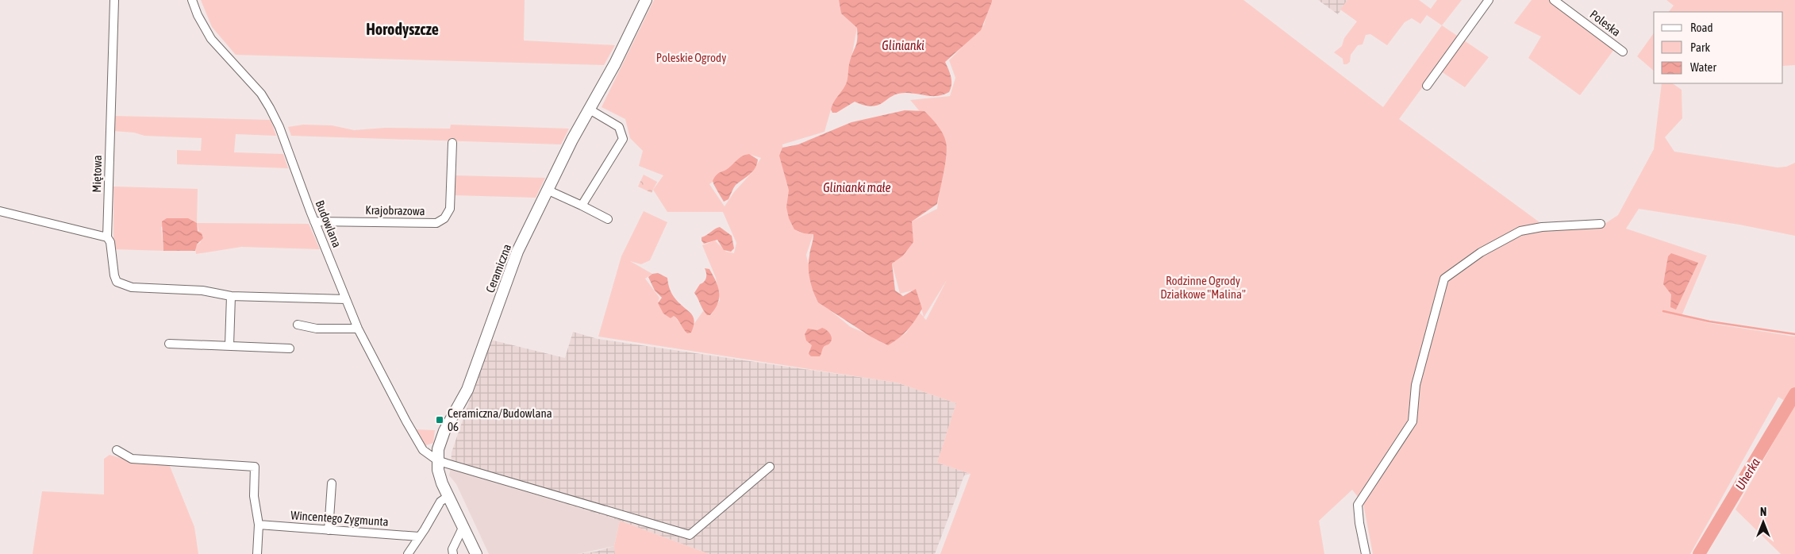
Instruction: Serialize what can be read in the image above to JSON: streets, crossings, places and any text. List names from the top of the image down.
{
  "streets": {
    "street": [
      "Poleska",
      "Miętowa",
      "Krajobrazowa",
      "Budowlana",
      "Ceramiczna",
      "Wincentego Zygmunta"
    ]
  },
  "crossings": [
    ["Miętowa", "Budowlana"],
    ["Krajobrazowa", "Budowlana"],
    ["Budowlana", "Ceramiczna"]
  ],
  "districts": ["Horodyszcze"],
  "water": ["Glinianki", "Glinianki małe", "Uherka"],
  "parks": ["Poleskie Ogrody", "Rodzinne Ogrody Działkowe \"Malina\""],
  "places": {
    "transit": ["Ceramiczna/Budowlana 06"]
  },
  "legend": ["Road", "Park", "Water"],
  "north": "top"
}
